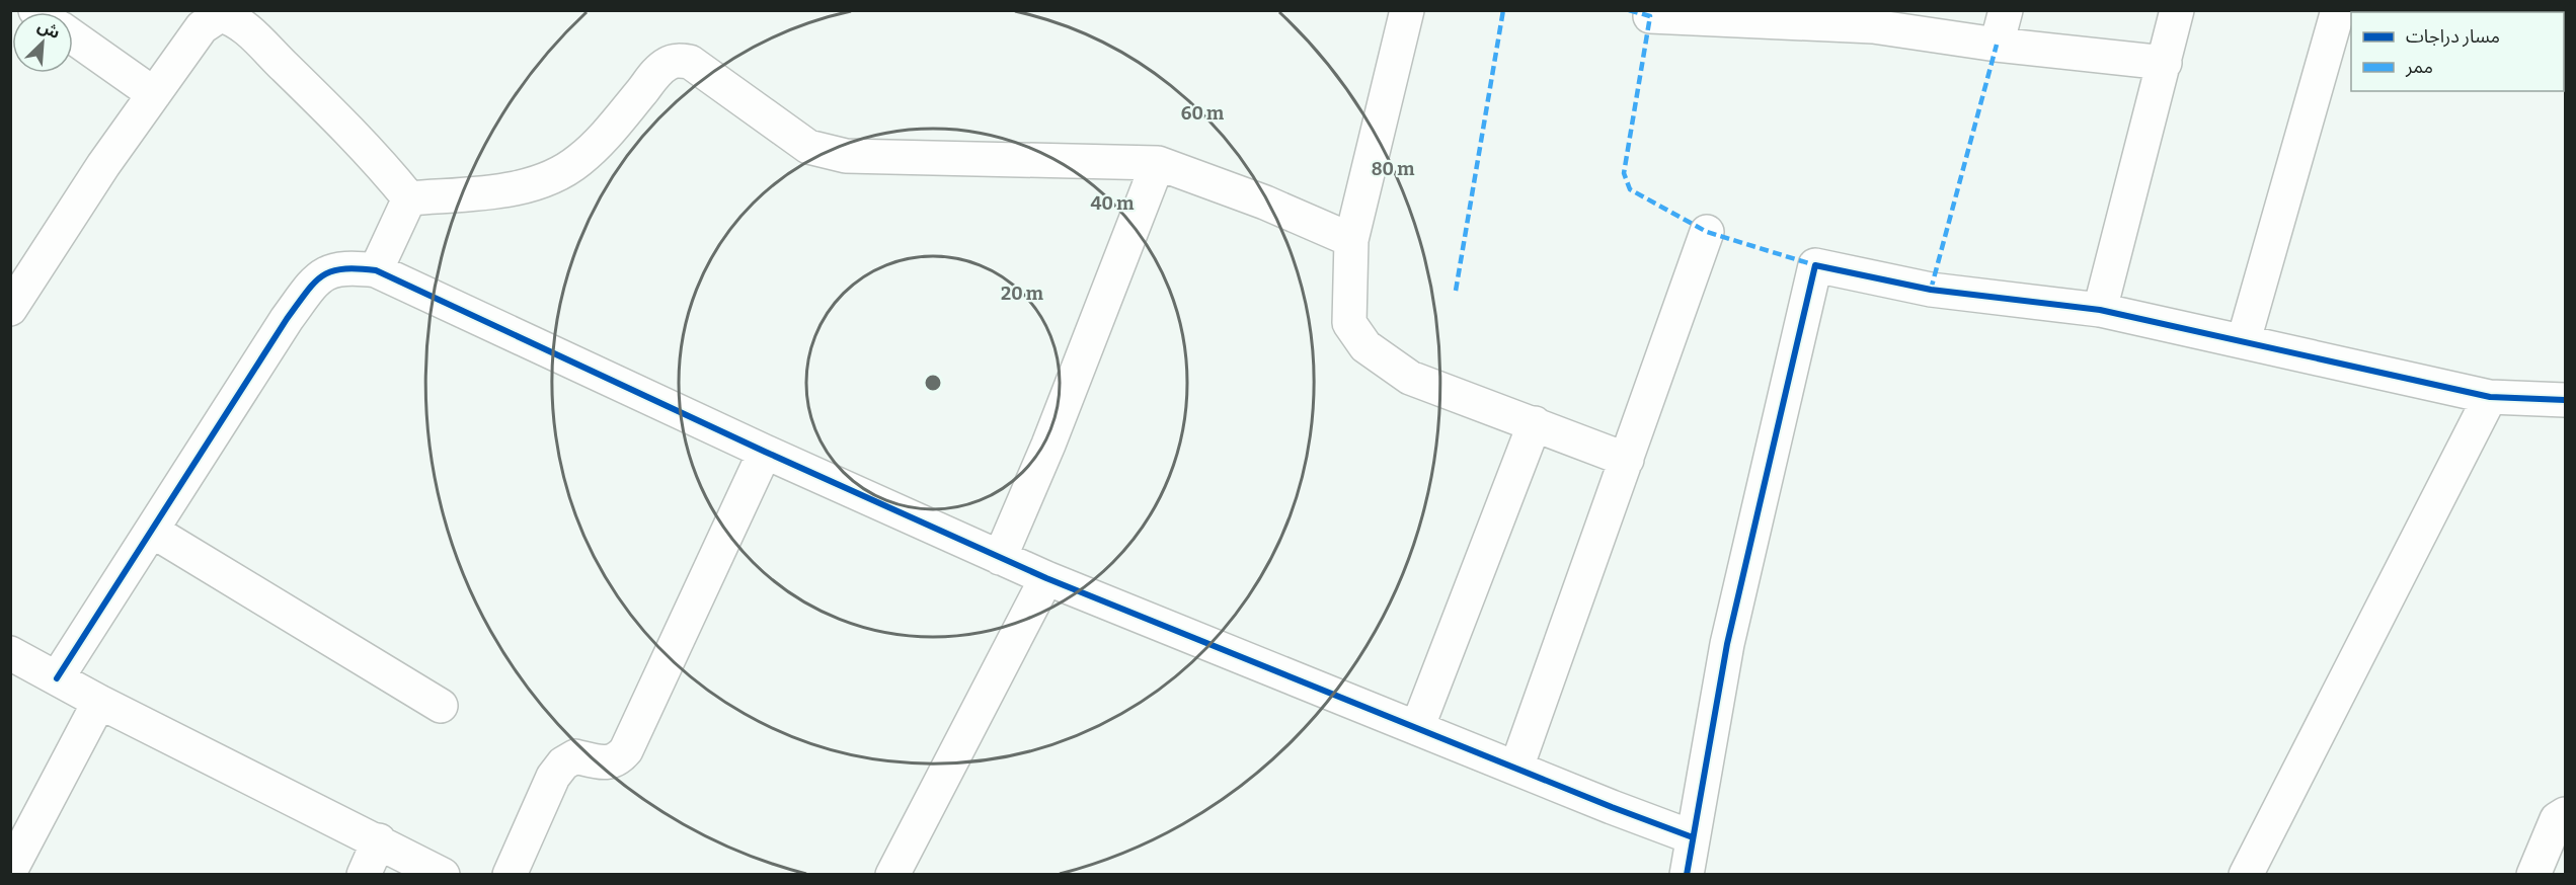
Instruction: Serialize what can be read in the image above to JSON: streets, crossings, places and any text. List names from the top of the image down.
{
  "legend": ["مسار دراجات", "ممر"],
  "north": "top right",
  "rings": [
    "60 m",
    "80 m",
    "40 m",
    "20 m"
  ]
}
